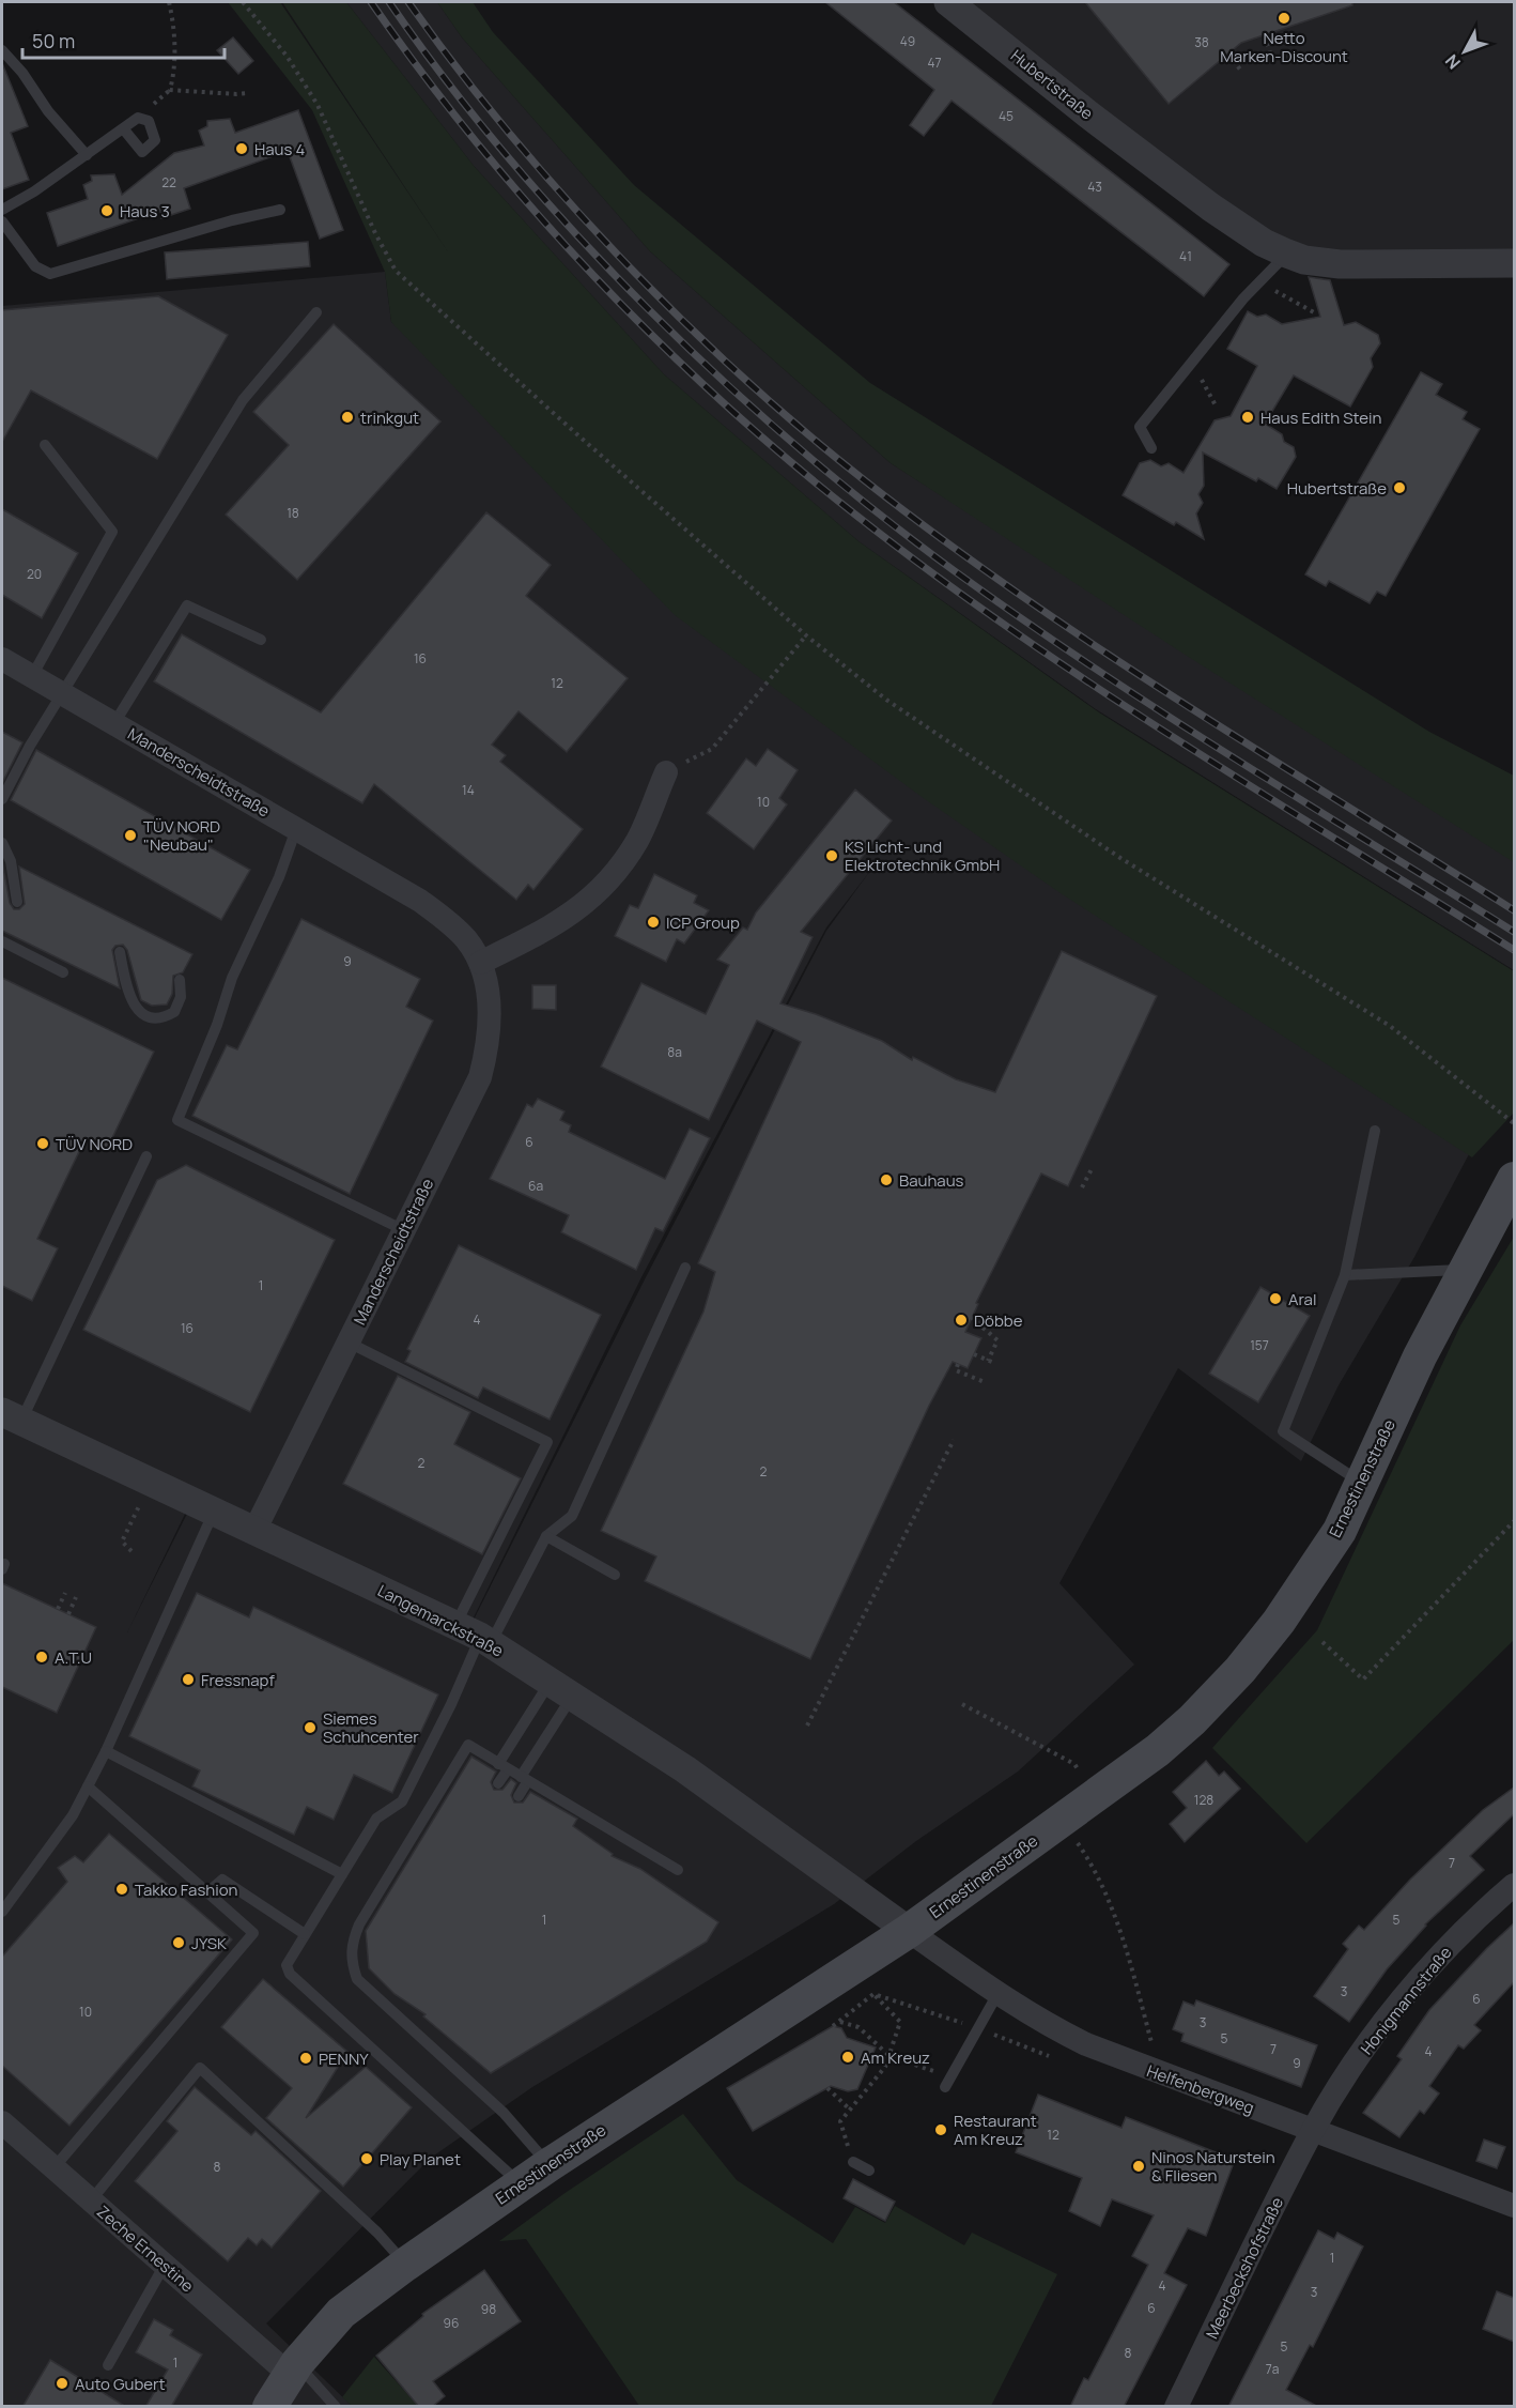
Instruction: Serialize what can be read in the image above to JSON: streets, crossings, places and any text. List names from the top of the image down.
{
  "streets": {
    "main road": ["Ernestinenstraße"],
    "street": [
      "Hubertstraße",
      "Manderscheidtstraße",
      "Langemarckstraße",
      "Honigmannstraße",
      "Helfenbergweg",
      "Zeche Ernestine",
      "Meerbeckshofstraße"
    ]
  },
  "crossings": [
    ["Manderscheidtstraße", "Langemarckstraße"],
    ["Ernestinenstraße", "Langemarckstraße"],
    ["Ernestinenstraße", "Helfenbergweg"],
    ["Ernestinenstraße", "Zeche Ernestine"],
    ["Langemarckstraße", "Helfenbergweg"],
    ["Honigmannstraße", "Helfenbergweg"],
    ["Honigmannstraße", "Meerbeckshofstraße"],
    ["Helfenbergweg", "Meerbeckshofstraße"]
  ],
  "places": [
    "Netto Marken-Discount",
    "Haus 4",
    "Haus 3",
    "trinkgut",
    "Haus Edith Stein",
    "Hubertstraße",
    "TÜV NORD \"Neubau\"",
    "KS Licht- und Elektrotechnik GmbH",
    "ICP Group",
    "TÜV NORD",
    "Bauhaus",
    "Aral",
    "Döbbe",
    "A.T.U",
    "Fressnapf",
    "Siemes Schuhcenter",
    "Takko Fashion",
    "JYSK",
    "Am Kreuz",
    "PENNY",
    "Restaurant Am Kreuz",
    "Play Planet",
    "Ninos Naturstein & Fliesen",
    "Auto Gubert"
  ],
  "house_numbers": [
    "49",
    "38",
    "47",
    "45",
    "22",
    "43",
    "41",
    "18",
    "20",
    "16",
    "12",
    "14",
    "10",
    "9",
    "8a",
    "6",
    "6a",
    "1",
    "4",
    "16",
    "157",
    "2",
    "2",
    "128",
    "7",
    "1",
    "5",
    "3",
    "6",
    "10",
    "3",
    "5",
    "7",
    "4",
    "9",
    "12",
    "8",
    "1",
    "4",
    "3",
    "6",
    "98",
    "96",
    "5",
    "8",
    "1",
    "7a"
  ],
  "scale_bar": "50 m",
  "north": "bottom left"
}
